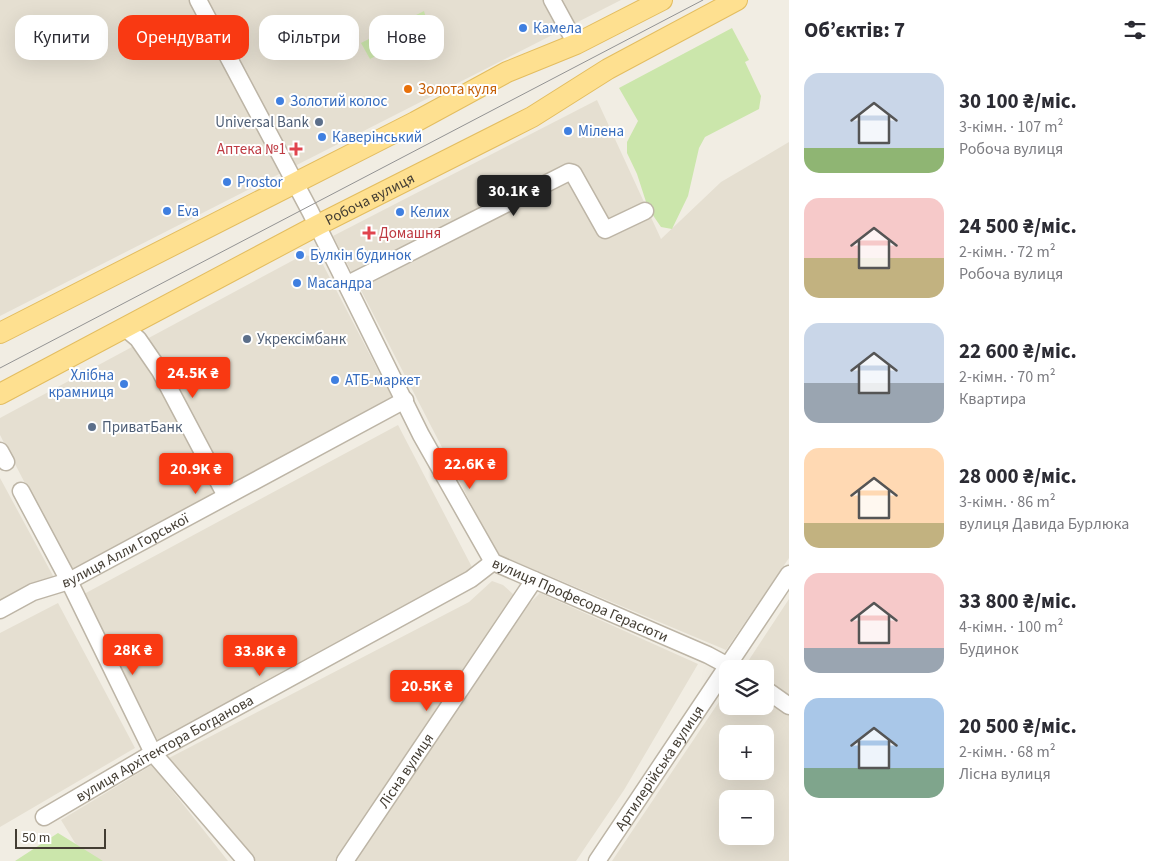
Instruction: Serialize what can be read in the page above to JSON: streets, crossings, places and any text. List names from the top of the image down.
{
  "streets": {
    "main road": ["Робоча вулиця"],
    "street": [
      "вулиця Алли Горської",
      "вулиця Професора Герасюти",
      "вулиця Архітектора Богданова",
      "Артилерійська вулиця",
      "Лісна вулиця"
    ]
  },
  "crossings": [
    ["Робоча вулиця", "вулиця Професора Герасюти"],
    ["вулиця Алли Горської", "вулиця Професора Герасюти"],
    ["вулиця Професора Герасюти", "вулиця Архітектора Богданова"],
    ["вулиця Професора Герасюти", "Лісна вулиця"]
  ],
  "places": {
    "other": [
      "Камела",
      "Золота куля",
      "Золотий колос",
      "Universal Bank",
      "Мілена",
      "Каверінський",
      "Prostor",
      "Eva",
      "Келих",
      "Булкін будинок",
      "Масандра",
      "Укрексімбанк",
      "АТБ-маркет",
      "Хлібна крамниця",
      "ПриватБанк"
    ],
    "health": ["Аптека №1", "Домашня"]
  },
  "scale_bar": "50 m",
  "page": {
    "heading": "Об’єктів: 7",
    "chip": [
      "Купити",
      "Орендувати",
      "Фільтри",
      "Нове"
    ],
    "list": [
      {
        "name": "30 100 ₴/міс.",
        "note": "3-кімн. · 107 m² · Робоча вулиця"
      },
      {
        "name": "24 500 ₴/міс.",
        "note": "2-кімн. · 72 m² · Робоча вулиця"
      },
      {
        "name": "22 600 ₴/міс.",
        "note": "2-кімн. · 70 m² · Квартира"
      },
      {
        "name": "28 000 ₴/міс.",
        "note": "3-кімн. · 86 m² · вулиця Давида Бурлюка"
      },
      {
        "name": "33 800 ₴/міс.",
        "note": "4-кімн. · 100 m² · Будинок"
      },
      {
        "name": "20 500 ₴/міс.",
        "note": "2-кімн. · 68 m² · Лісна вулиця"
      }
    ],
    "price": [
      "30.1K ₴",
      "24.5K ₴",
      "22.6K ₴",
      "20.9K ₴",
      "28K ₴",
      "33.8K ₴",
      "20.5K ₴"
    ],
    "map_buttons": ["+", "−"],
    "scale": "50 m"
  }
}
